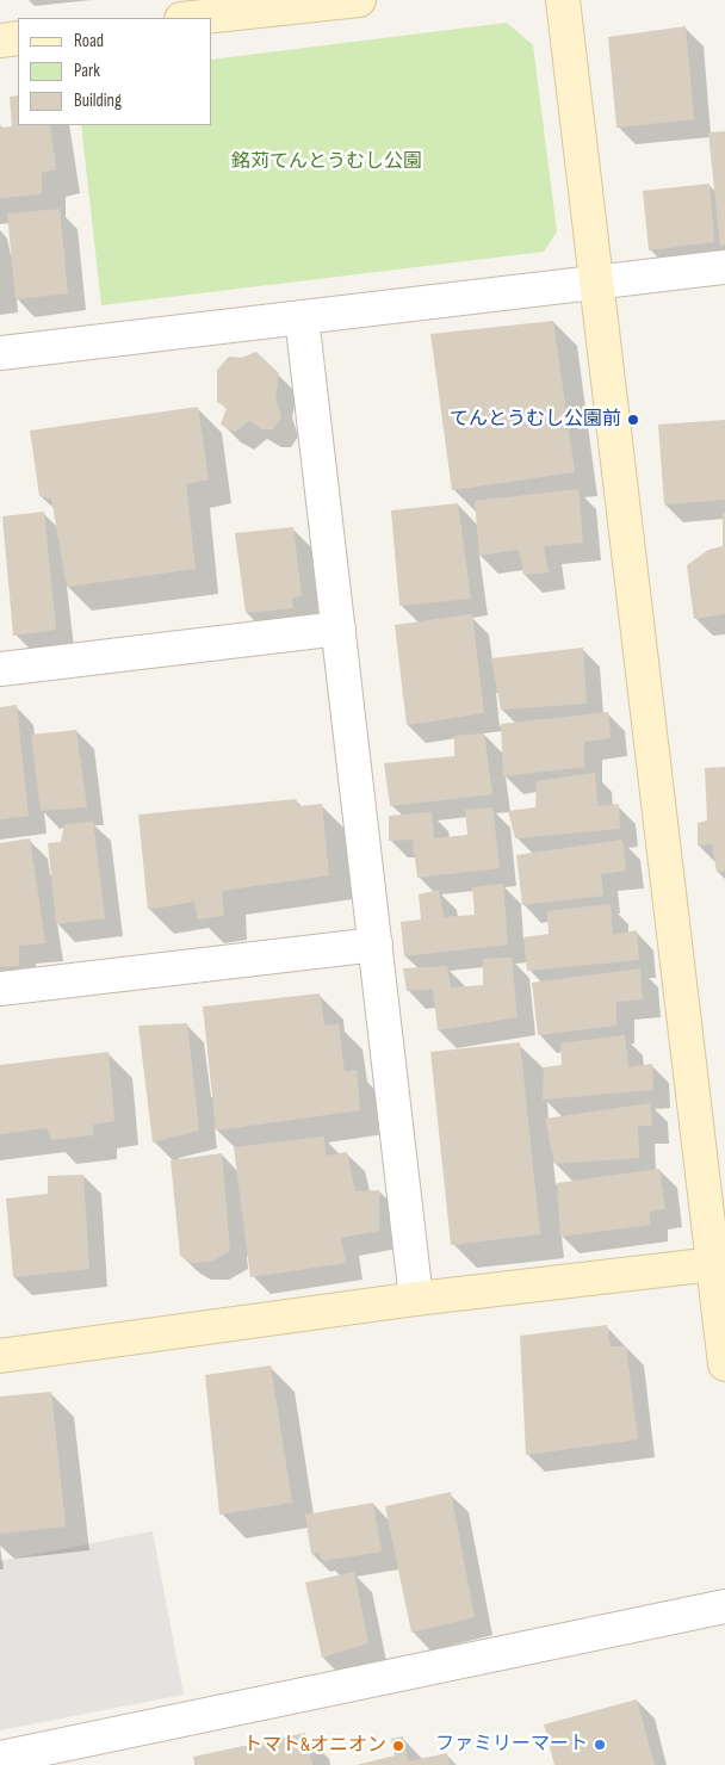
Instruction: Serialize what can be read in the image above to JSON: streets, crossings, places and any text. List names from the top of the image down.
{
  "parks": ["銘苅てんとうむし公園"],
  "places": ["てんとうむし公園前", "ファミリーマート", "トマト&オニオン"],
  "legend": ["Road", "Park", "Building"]
}
